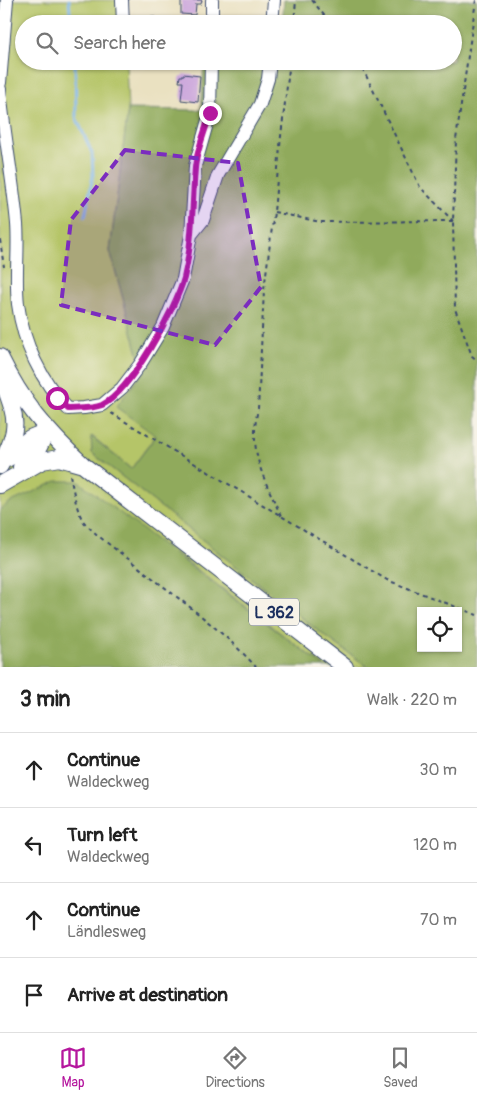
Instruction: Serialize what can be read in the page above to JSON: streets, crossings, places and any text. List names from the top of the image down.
{
  "streets": {
    "main road": ["L 362"]
  },
  "page": {
    "search": "Search here",
    "heading": ["3 min", "Walk · 220 m"],
    "list": [
      ["Continue", "Waldeckweg", "30 m"],
      ["Turn left", "Waldeckweg", "120 m"],
      ["Continue", "Ländlesweg", "70 m"],
      "Arrive at destination"
    ],
    "nav": ["Map", "Directions", "Saved"]
  }
}
